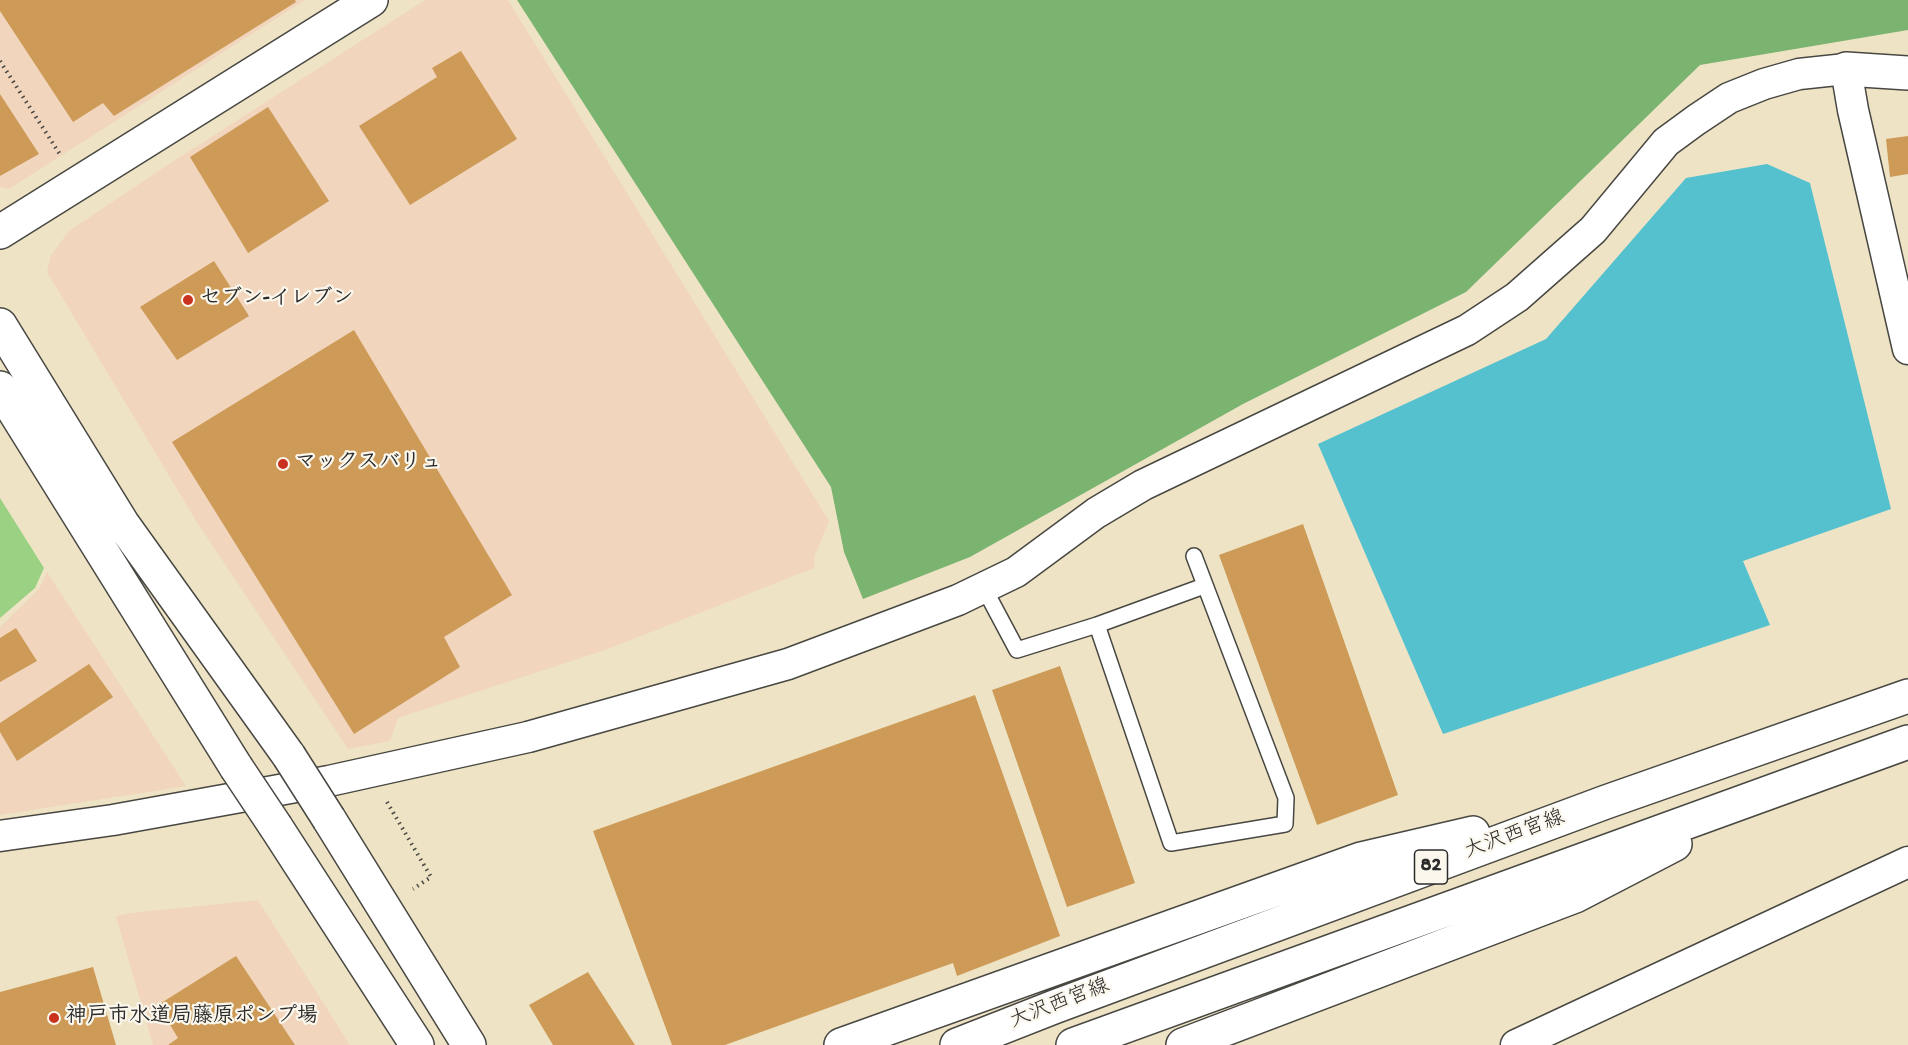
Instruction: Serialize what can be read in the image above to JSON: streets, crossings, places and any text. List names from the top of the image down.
{
  "streets": {
    "main road": ["大沢西宮線", "82"]
  },
  "places": ["セブン-イレブン", "マックスバリュ", "神戸市水道局藤原ポンプ場"]
}
